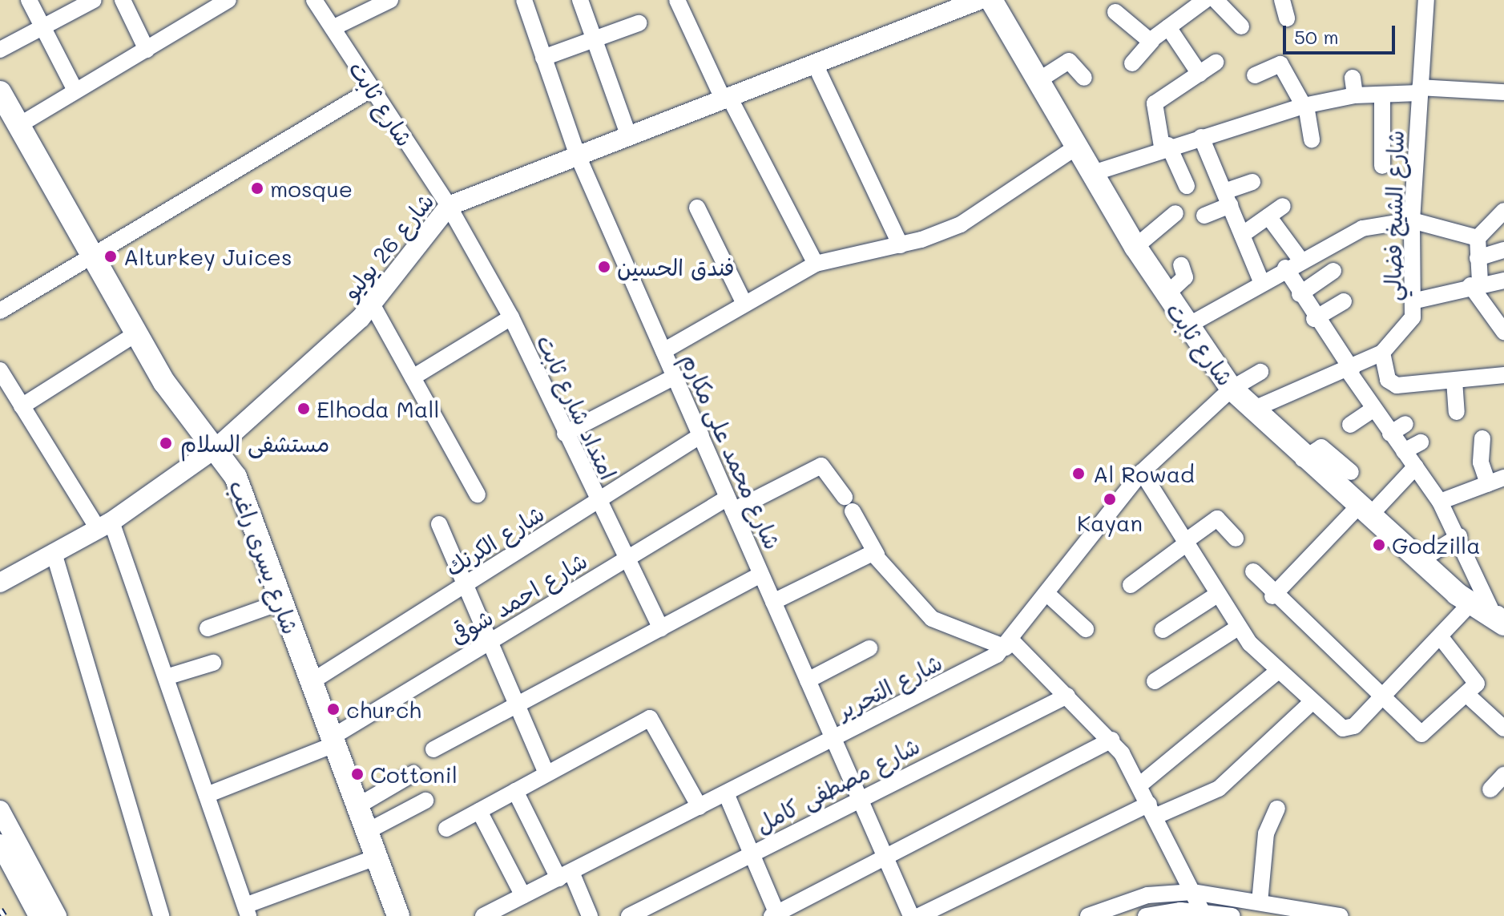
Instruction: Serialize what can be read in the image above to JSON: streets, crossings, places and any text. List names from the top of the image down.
{
  "streets": {
    "main road": ["شارع ثابت", "شارع يسرى راغب"],
    "street": [
      "شارع الشيخ فضالي",
      "شارع 26 يوليو",
      "امتداد شارع ثابت",
      "شارع محمد على مكارم",
      "شارع الكرنك",
      "شارع احمد شوقى",
      "شارع التحرير",
      "شارع مصطفى كامل"
    ]
  },
  "crossings": [
    ["شارع ثابت", "شارع الشيخ فضالي"],
    ["شارع ثابت", "شارع 26 يوليو"],
    ["شارع ثابت", "امتداد شارع ثابت"],
    ["شارع ثابت", "شارع التحرير"],
    ["شارع 26 يوليو", "امتداد شارع ثابت"],
    ["شارع 26 يوليو", "شارع محمد على مكارم"],
    ["شارع 26 يوليو", "شارع يسرى راغب"],
    ["امتداد شارع ثابت", "شارع الكرنك"],
    ["امتداد شارع ثابت", "شارع احمد شوقى"],
    ["شارع محمد على مكارم", "شارع الكرنك"],
    ["شارع محمد على مكارم", "شارع احمد شوقى"],
    ["شارع محمد على مكارم", "شارع التحرير"],
    ["شارع محمد على مكارم", "شارع مصطفى كامل"],
    ["شارع الكرنك", "شارع يسرى راغب"],
    ["شارع يسرى راغب", "شارع احمد شوقى"]
  ],
  "places": [
    "mosque",
    "Alturkey Juices",
    "فندق الحسين",
    "Elhoda Mall",
    "مستشفى السلام",
    "Al Rowad",
    "Kayan",
    "Godzilla",
    "church",
    "Cottonil"
  ],
  "scale_bar": "50 m"
}
